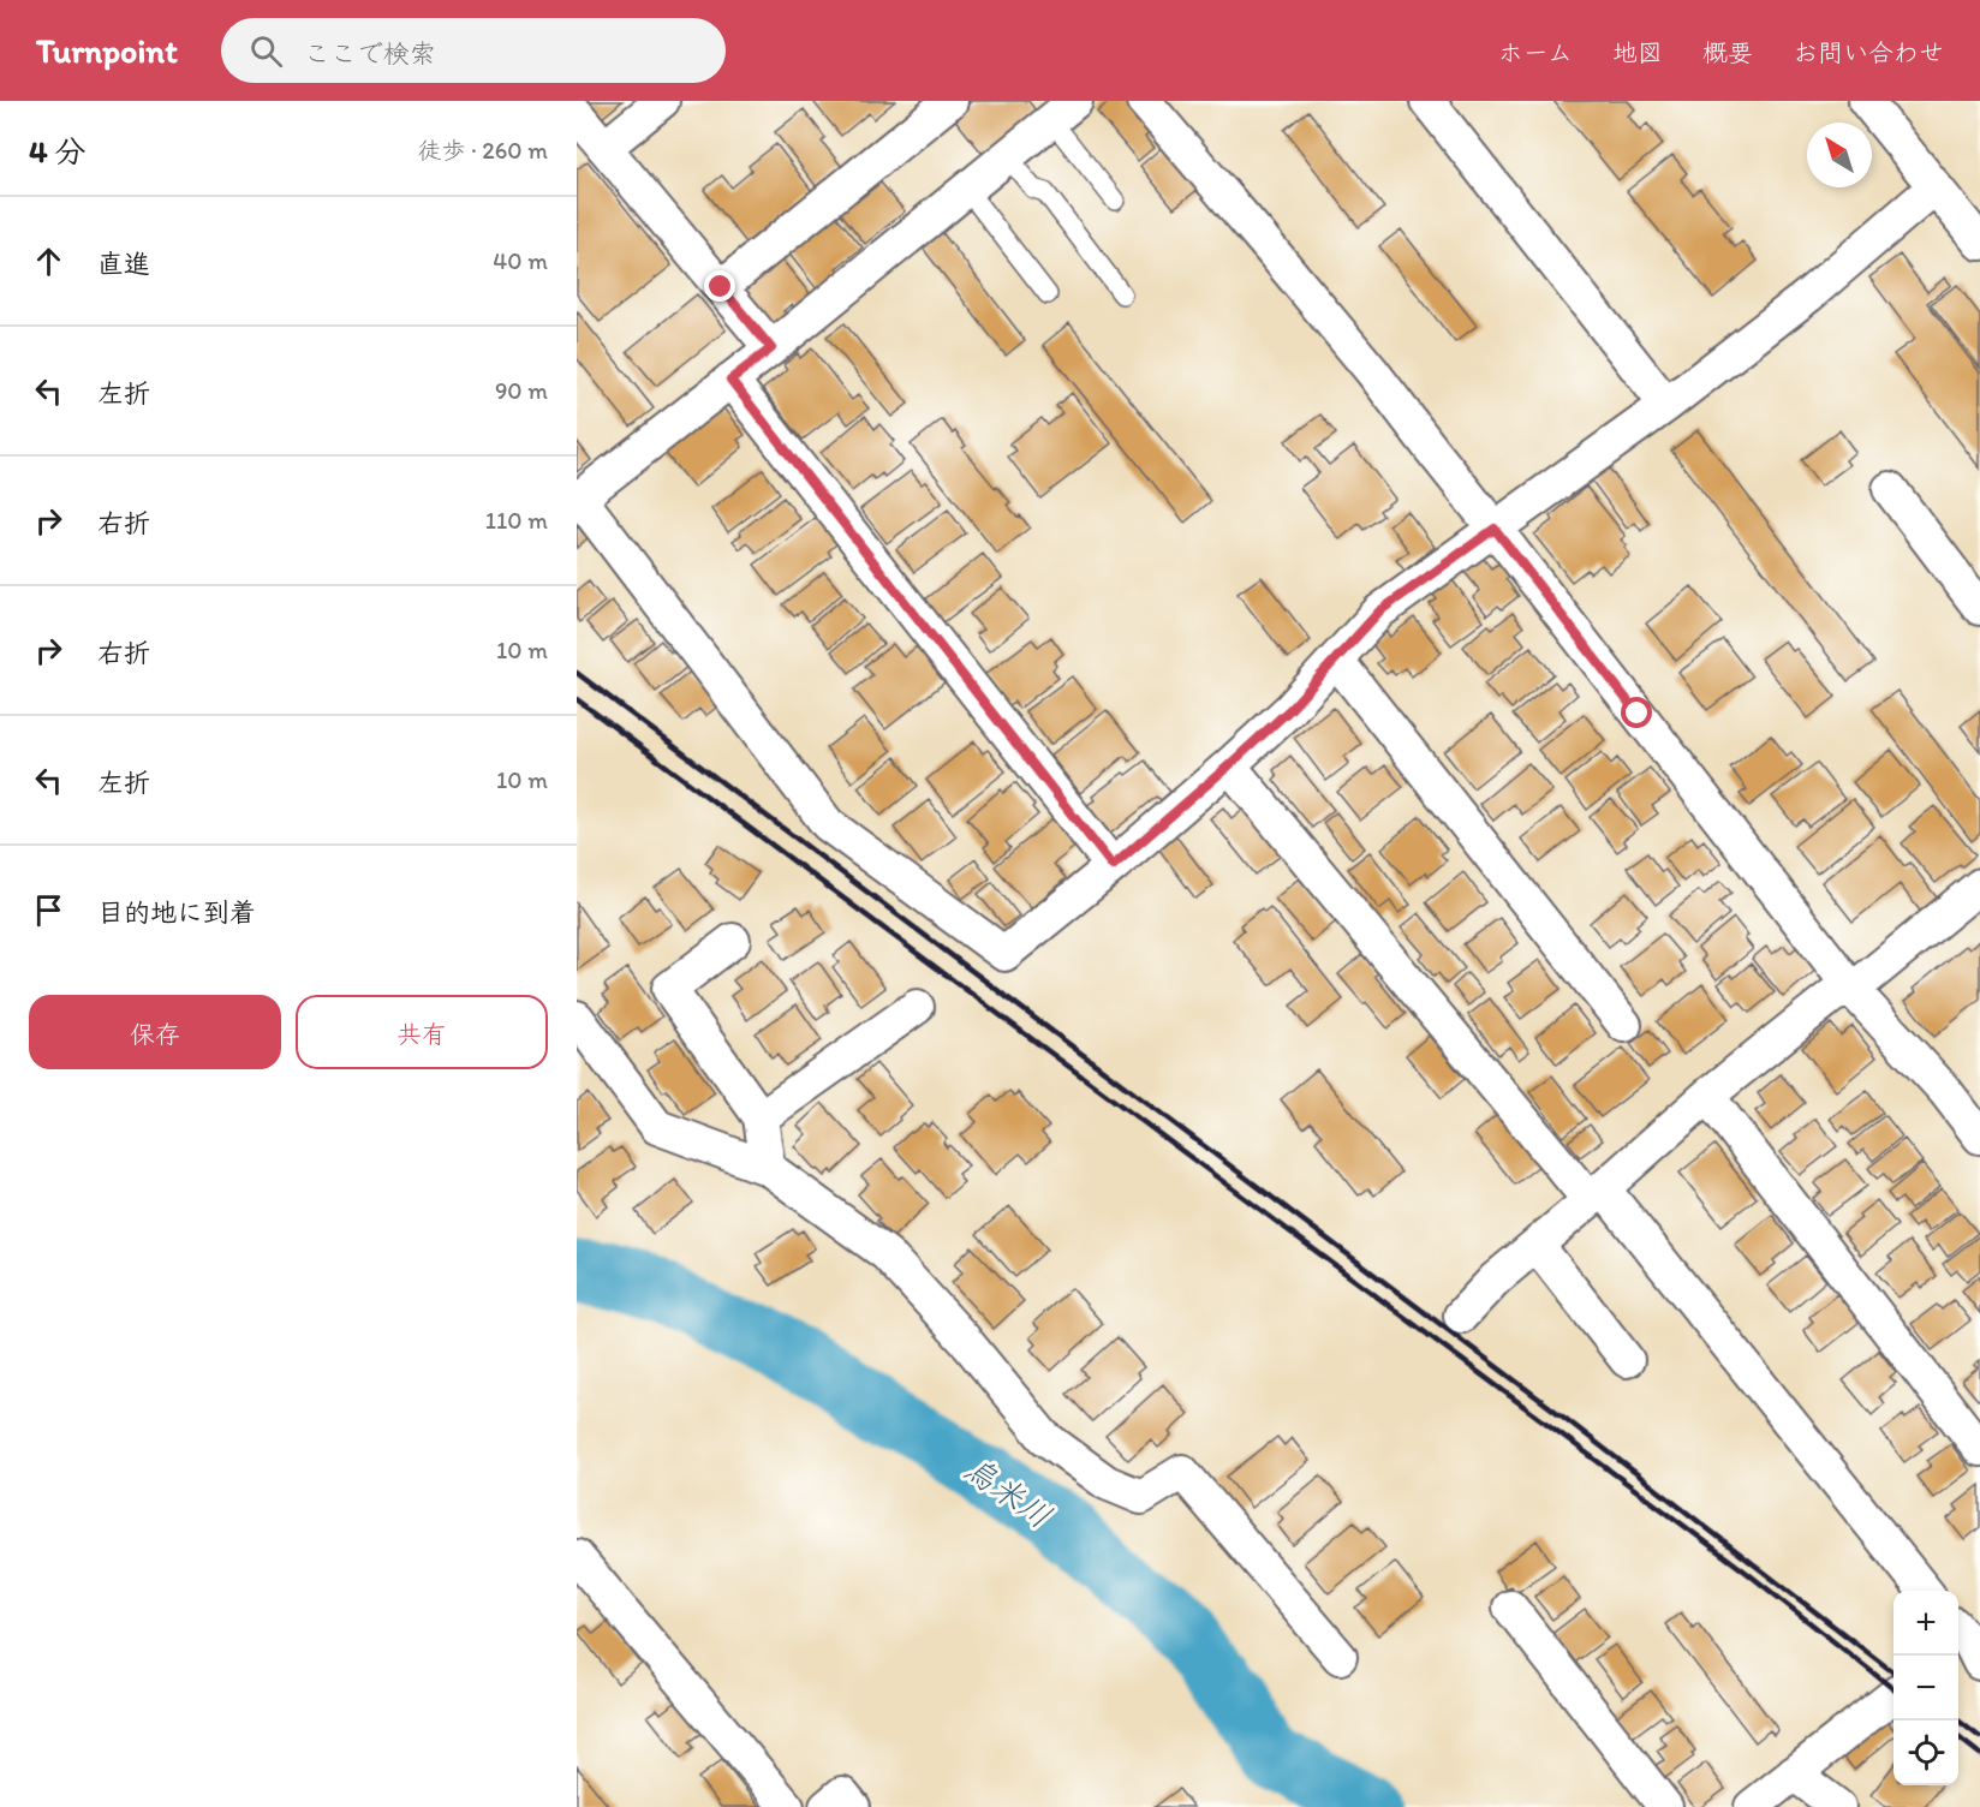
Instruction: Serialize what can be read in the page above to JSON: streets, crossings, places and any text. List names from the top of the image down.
{
  "water": ["烏米川"],
  "north": "top left",
  "page": {
    "header": "Turnpoint",
    "search": "ここで検索",
    "nav": [
      "ホーム",
      "地図",
      "概要",
      "お問い合わせ"
    ],
    "heading": ["4 分", "徒歩 · 260 m"],
    "list": [
      ["直進", "40 m"],
      ["左折", "90 m"],
      ["右折", "110 m"],
      ["右折", "10 m"],
      ["左折", "10 m"],
      "目的地に到着"
    ],
    "buttons": ["保存", "共有"],
    "map_buttons": ["+", "−"]
  }
}
